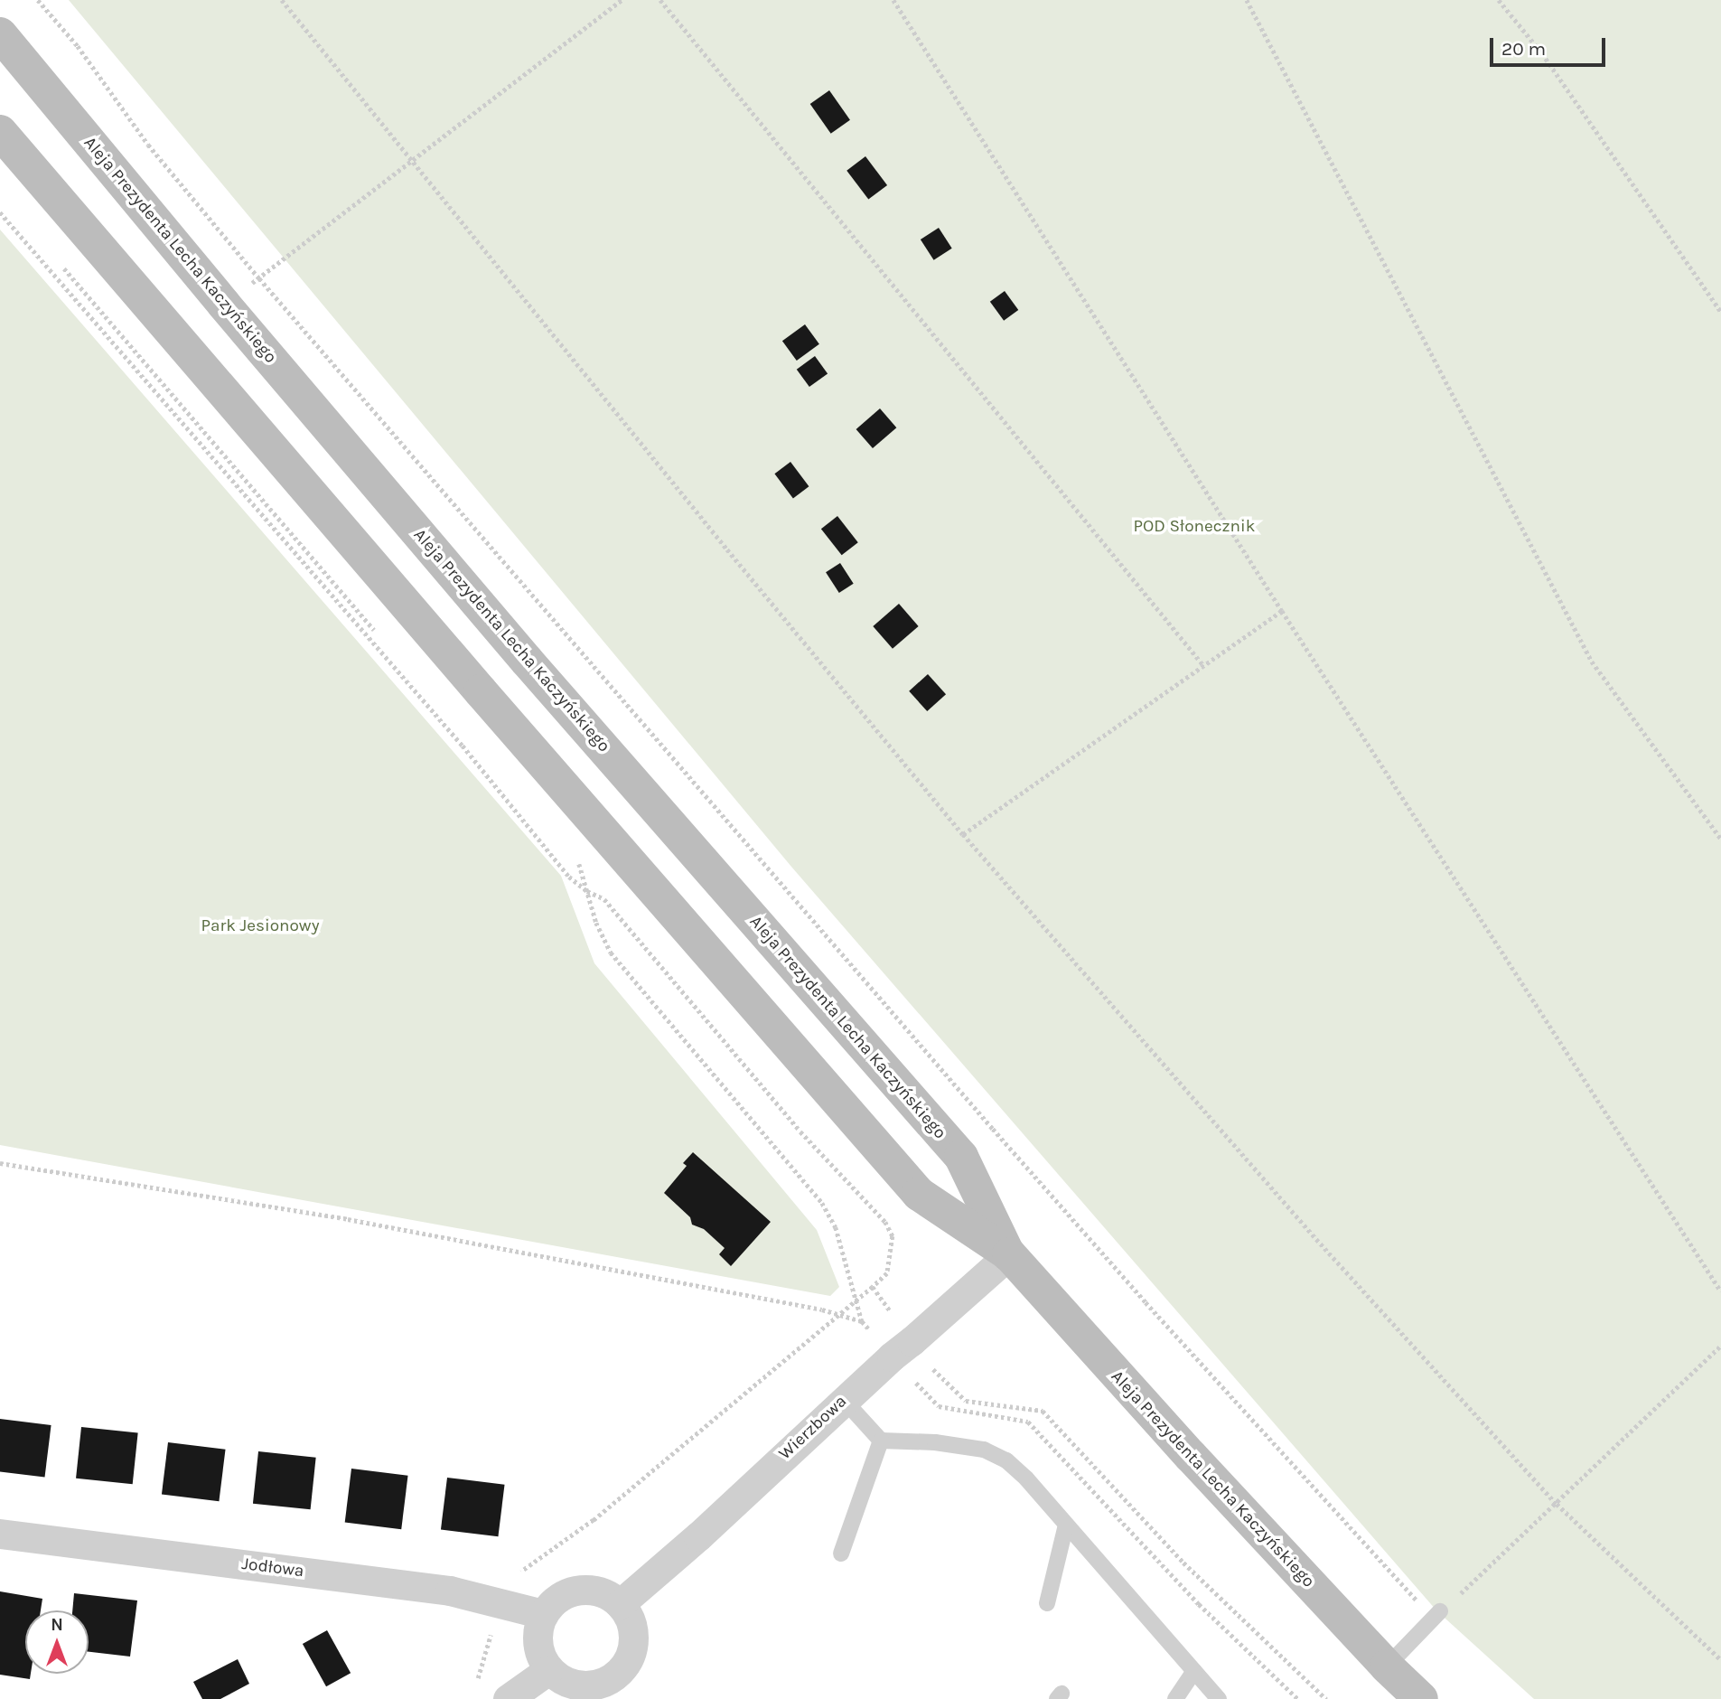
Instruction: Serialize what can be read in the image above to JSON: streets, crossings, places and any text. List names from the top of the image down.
{
  "streets": {
    "main road": ["Aleja Prezydenta Lecha Kaczyńskiego"],
    "street": ["Wierzbowa", "Jodłowa"]
  },
  "crossings": [
    ["Aleja Prezydenta Lecha Kaczyńskiego", "Wierzbowa"],
    ["Wierzbowa", "Jodłowa"]
  ],
  "parks": ["POD Słonecznik", "Park Jesionowy"],
  "scale_bar": "20 m",
  "north": "top"
}
